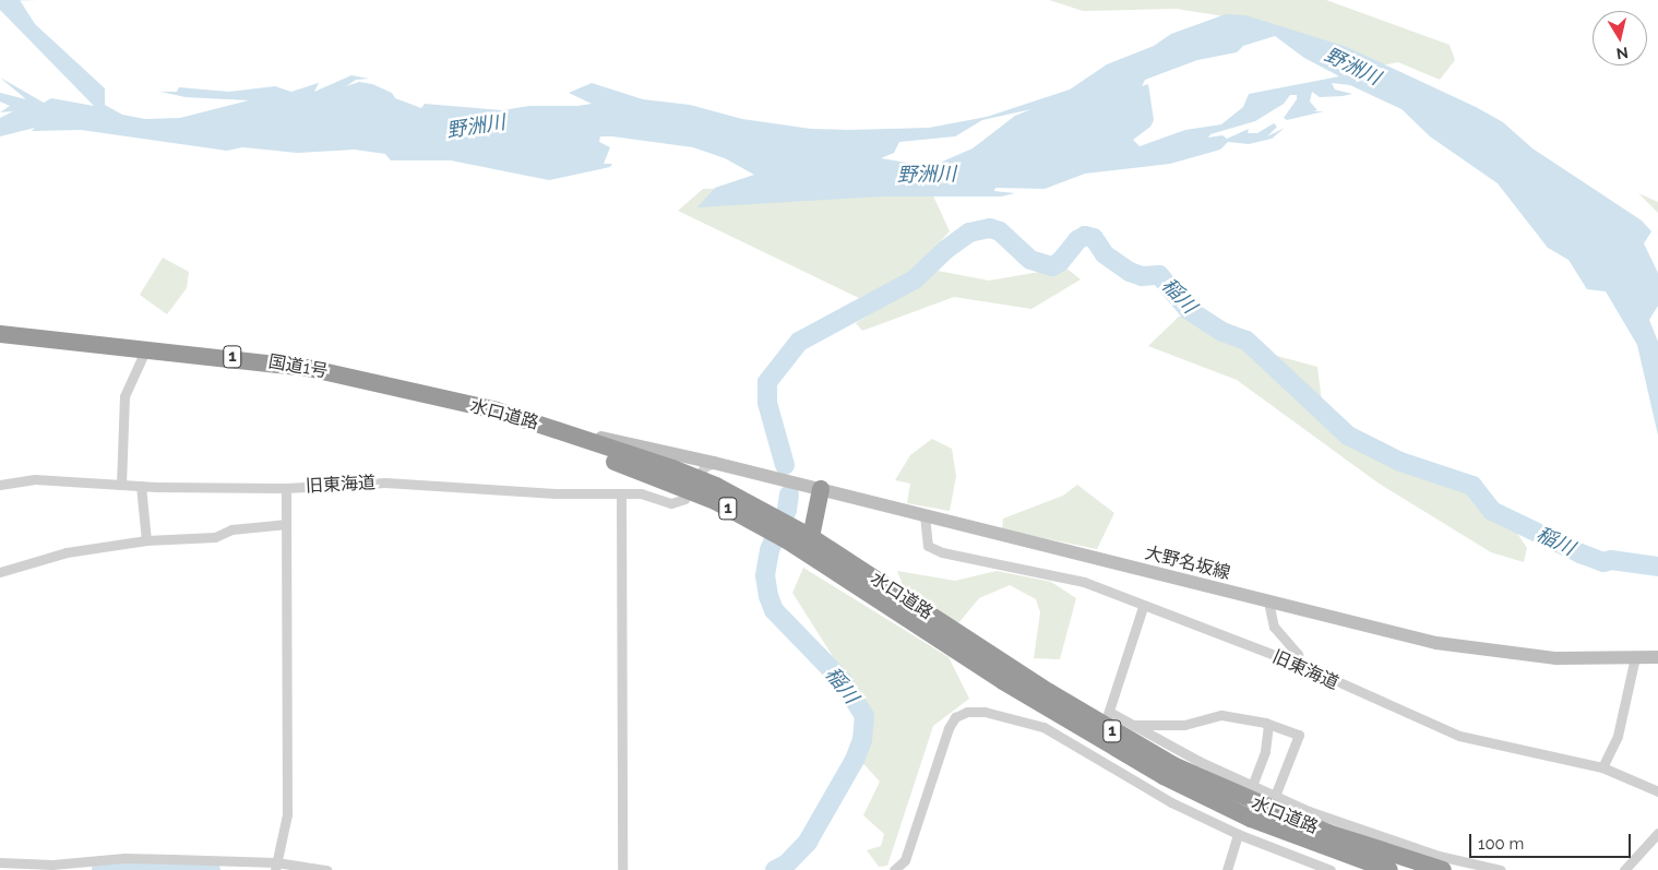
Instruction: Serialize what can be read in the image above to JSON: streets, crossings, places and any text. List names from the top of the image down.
{
  "streets": {
    "highway": ["1", "国道1号", "水口道路"],
    "main road": ["大野名坂線"],
    "street": ["旧東海道"]
  },
  "crossings": [
    ["国道1号", "水口道路"],
    ["水口道路", "旧東海道"],
    ["水口道路", "大野名坂線"],
    ["旧東海道", "大野名坂線"]
  ],
  "water": ["野洲川", "稲川"],
  "scale_bar": "100 m",
  "north": "bottom"
}
